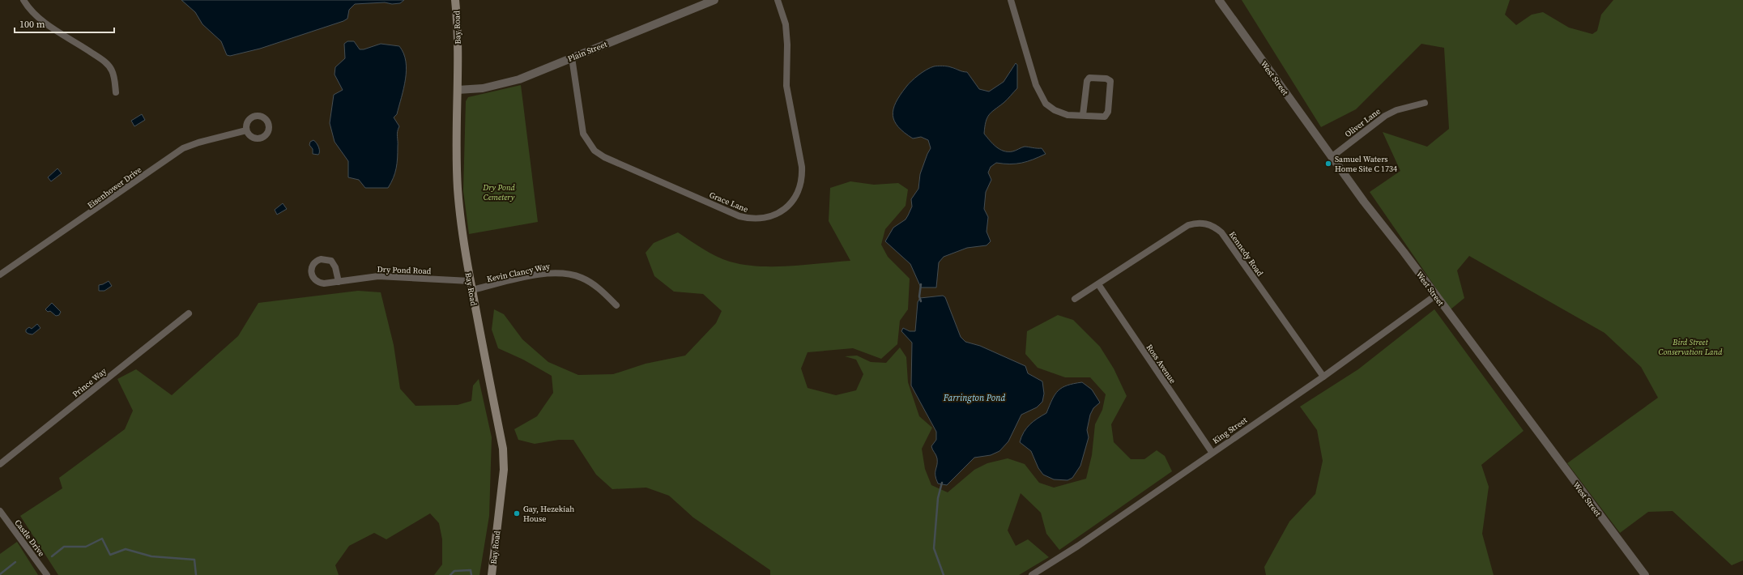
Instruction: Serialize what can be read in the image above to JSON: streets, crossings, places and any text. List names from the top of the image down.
{
  "streets": {
    "main road": ["Bay Road"],
    "street": [
      "Plain Street",
      "West Street",
      "Oliver Lane",
      "Eisenhower Drive",
      "Grace Lane",
      "Kennedy Road",
      "Dry Pond Road",
      "Kevin Clancy Way",
      "Ross Avenue",
      "Prince Way",
      "King Street",
      "Castle Drive"
    ]
  },
  "crossings": [
    ["Bay Road", "Plain Street"],
    ["Bay Road", "Dry Pond Road"],
    ["Bay Road", "Kevin Clancy Way"],
    ["Plain Street", "Grace Lane"],
    ["West Street", "Oliver Lane"],
    ["West Street", "King Street"],
    ["Kennedy Road", "Ross Avenue"],
    ["Kennedy Road", "King Street"],
    ["Ross Avenue", "King Street"]
  ],
  "water": ["Farrington Pond"],
  "parks": ["Dry Pond Cemetery", "Bird Street Conservation Land"],
  "places": ["Samuel Waters Home Site C 1734", "Gay, Hezekiah House"],
  "scale_bar": "100 m"
}
